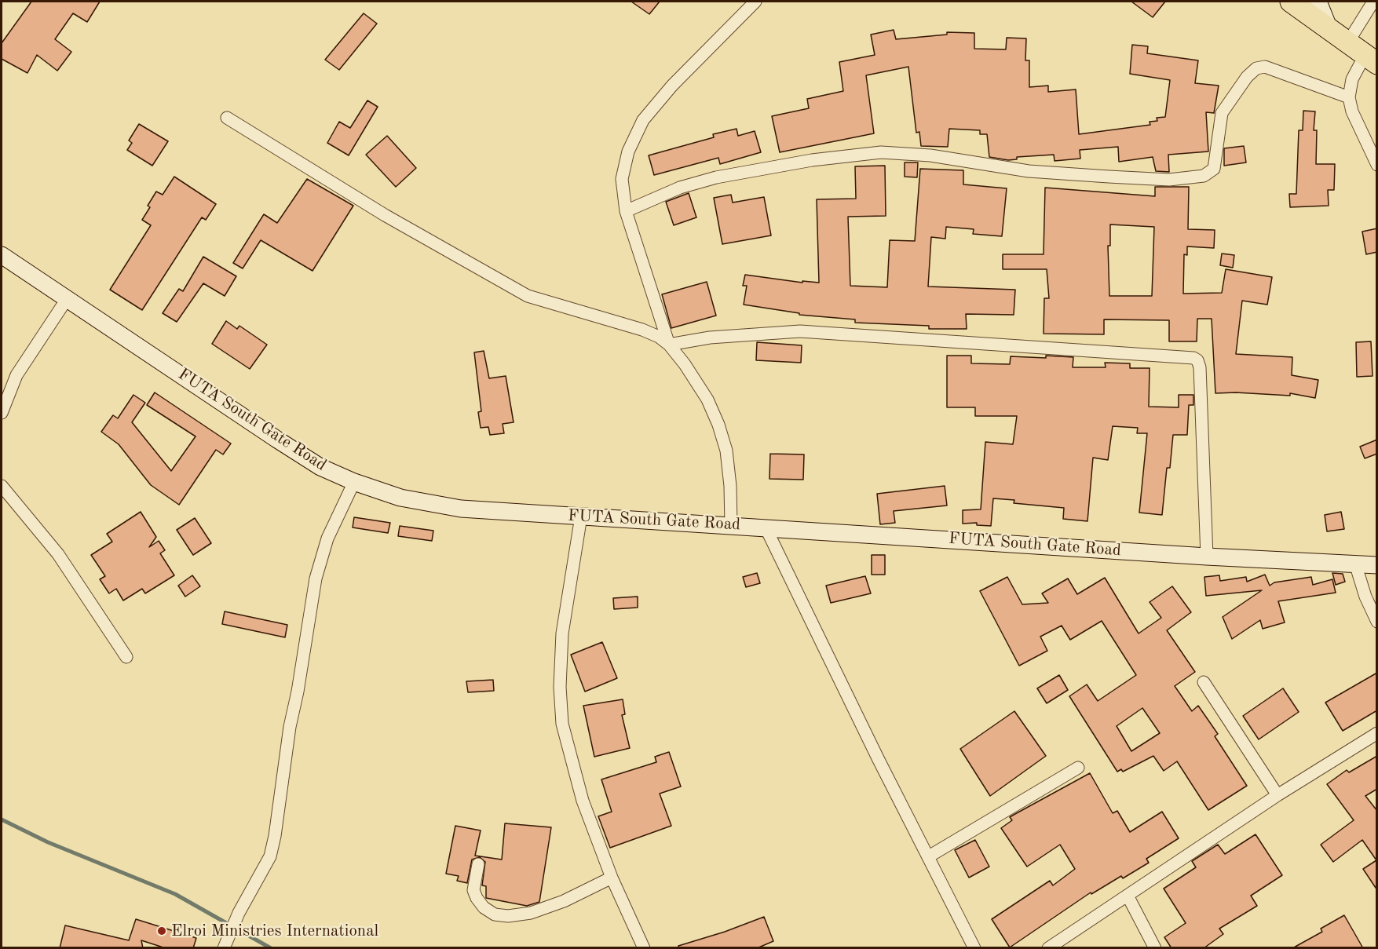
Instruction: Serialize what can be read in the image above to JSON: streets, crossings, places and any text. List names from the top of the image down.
{
  "streets": {
    "main road": ["FUTA South Gate Road"]
  },
  "places": ["Elroi Ministries International"]
}
